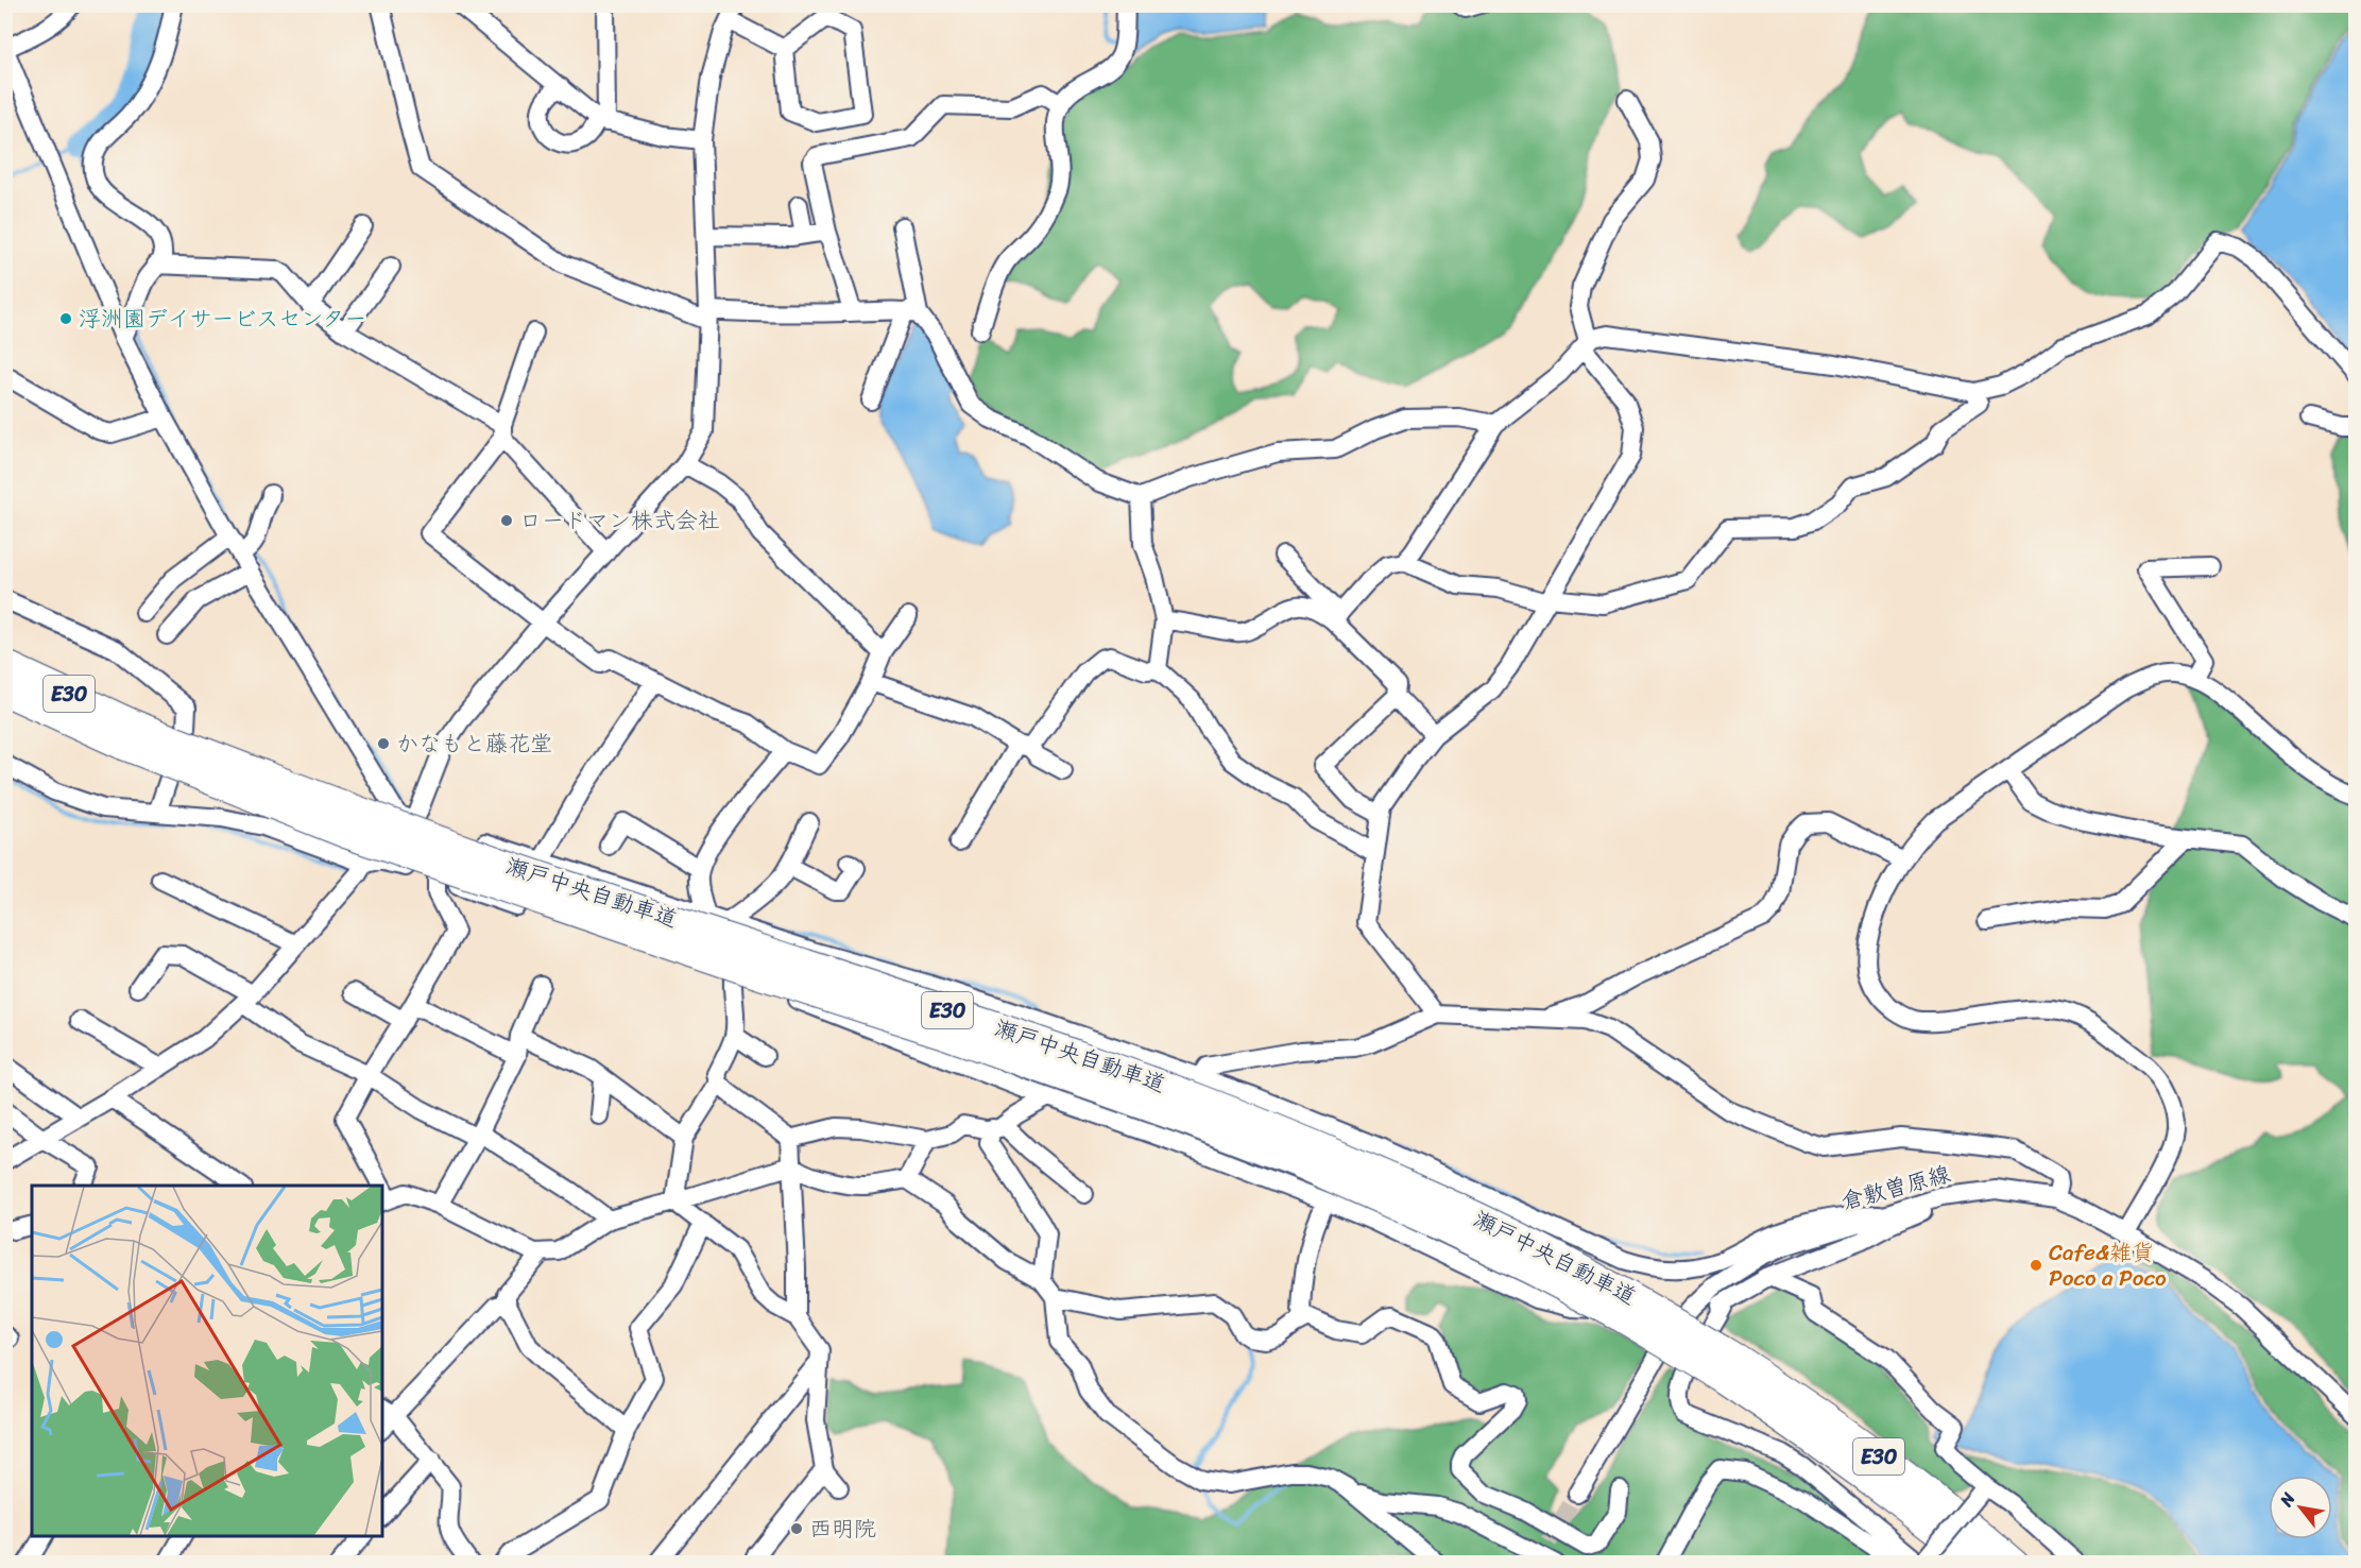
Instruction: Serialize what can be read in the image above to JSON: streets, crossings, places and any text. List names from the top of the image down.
{
  "streets": {
    "highway": ["E30", "瀬戸中央自動車道"],
    "street": ["倉敷曽原線"]
  },
  "places": [
    "浮洲園デイサービスセンター",
    "ロードマン株式会社",
    "かなもと藤花堂",
    "Cafe&雑貨 Poco a Poco",
    "西明院"
  ],
  "north": "top left"
}
